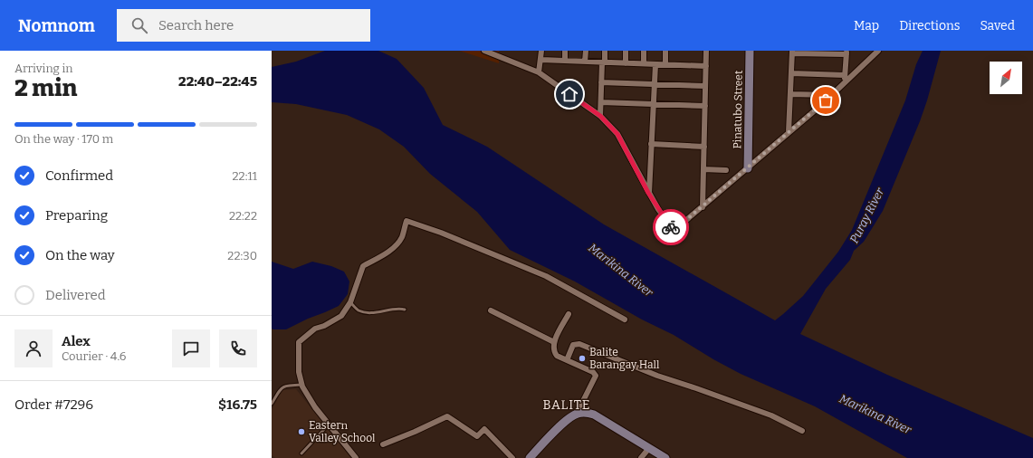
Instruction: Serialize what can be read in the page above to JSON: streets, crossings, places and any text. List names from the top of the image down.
{
  "streets": {
    "main road": ["Pinatubo Street"]
  },
  "districts": ["BALITE"],
  "water": ["Puray River", "Marikina River"],
  "places": ["Balite Barangay Hall", "Eastern Valley School"],
  "north": "top right",
  "page": {
    "header": "Nomnom",
    "search": "Search here",
    "nav": ["Map", "Directions", "Saved"],
    "heading": ["2 min", "Arriving in", "22:40–22:45"],
    "panel": [
      "Alex",
      "Courier · 4.6",
      "Order #7296",
      "$16.75"
    ],
    "bar": "On the way · 170 m",
    "list": [
      ["Confirmed", "22:11"],
      ["Preparing", "22:22"],
      ["On the way", "22:30"],
      "Delivered"
    ]
  }
}
